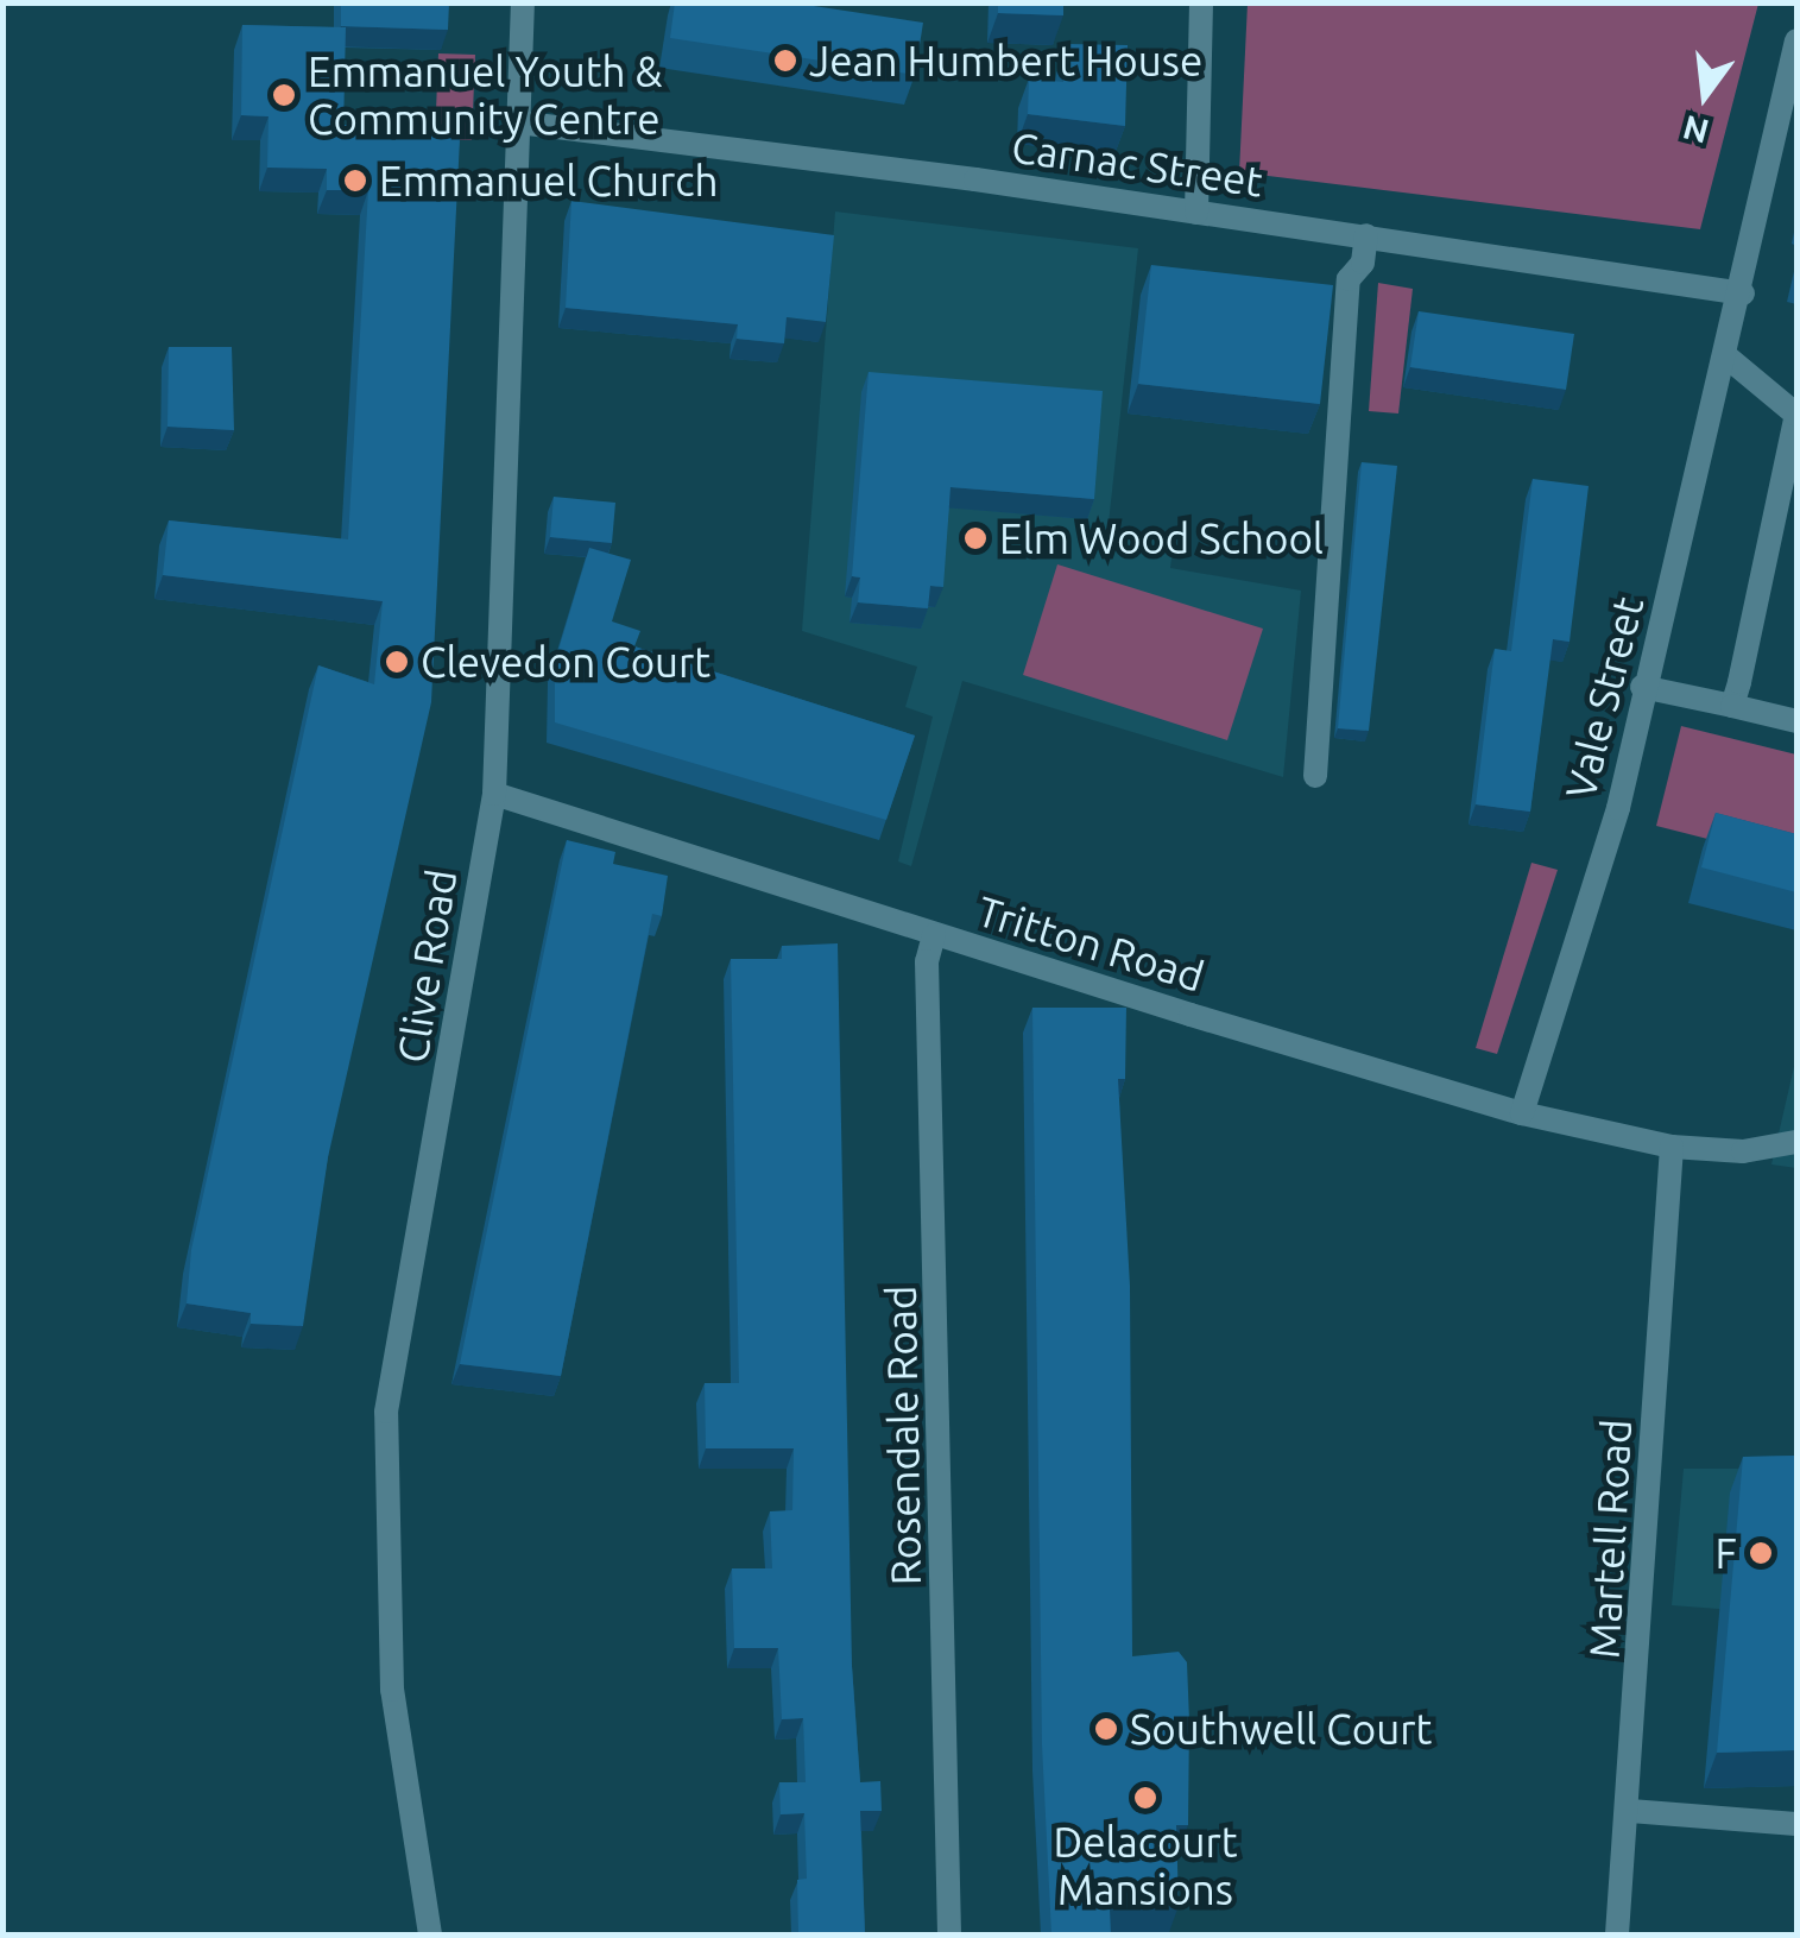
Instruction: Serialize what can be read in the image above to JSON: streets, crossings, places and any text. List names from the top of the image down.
{
  "streets": {
    "street": [
      "Carnac Street",
      "Vale Street",
      "Tritton Road",
      "Clive Road",
      "Rosendale Road",
      "Martell Road"
    ]
  },
  "crossings": [
    ["Carnac Street", "Vale Street"],
    ["Carnac Street", "Clive Road"],
    ["Vale Street", "Tritton Road"],
    ["Tritton Road", "Clive Road"],
    ["Tritton Road", "Rosendale Road"],
    ["Tritton Road", "Martell Road"]
  ],
  "places": [
    "Jean Humbert House",
    "Emmanuel Youth & Community Centre",
    "Emmanuel Church",
    "Elm Wood School",
    "Clevedon Court",
    "F",
    "Southwell Court",
    "Delacourt Mansions"
  ],
  "north": "bottom"
}
